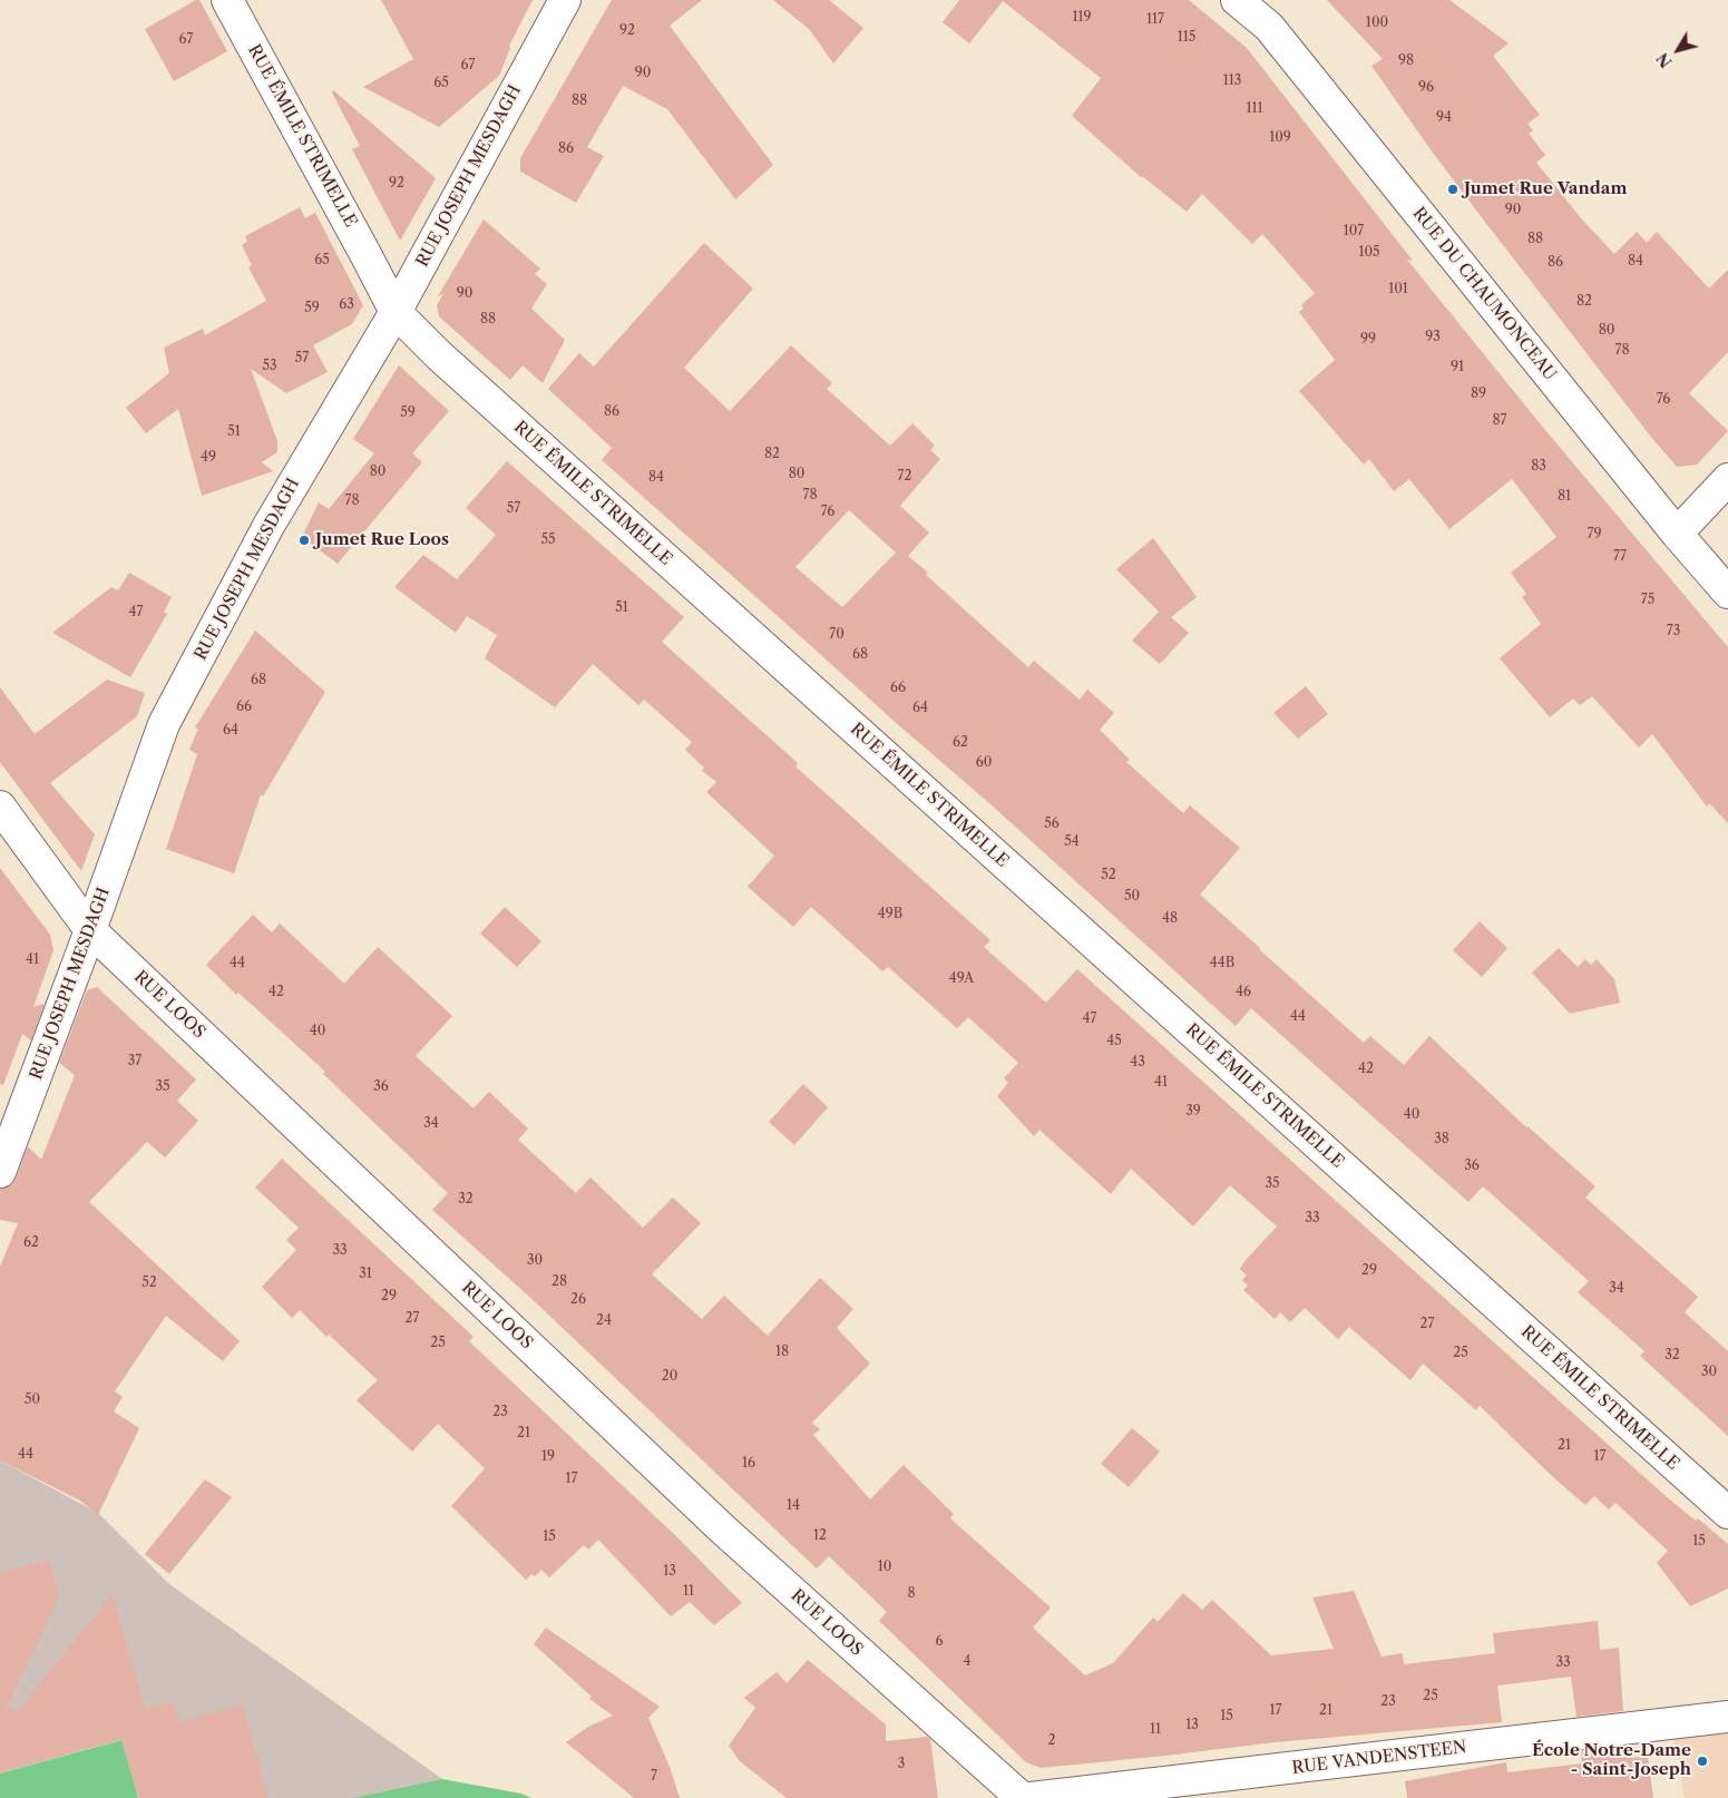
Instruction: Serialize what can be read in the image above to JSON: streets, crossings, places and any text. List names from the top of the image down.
{
  "streets": {
    "street": [
      "RUE ÉMILE STRIMELLE",
      "RUE JOSEPH MESDAGH",
      "RUE DU CHAUMONCEAU",
      "RUE LOOS",
      "RUE VANDENSTEEN"
    ]
  },
  "crossings": [
    ["RUE ÉMILE STRIMELLE", "RUE JOSEPH MESDAGH"],
    ["RUE JOSEPH MESDAGH", "RUE LOOS"]
  ],
  "places": ["Jumet Rue Vandam", "Jumet Rue Loos", "École Notre-Dame - Saint-Joseph"],
  "house_numbers": [
    "119",
    "117",
    "100",
    "92",
    "115",
    "67",
    "98",
    "67",
    "90",
    "113",
    "65",
    "96",
    "88",
    "111",
    "94",
    "109",
    "86",
    "92",
    "90",
    "107",
    "88",
    "105",
    "65",
    "84",
    "86",
    "101",
    "90",
    "82",
    "63",
    "59",
    "88",
    "80",
    "93",
    "99",
    "78",
    "57",
    "53",
    "91",
    "89",
    "76",
    "86",
    "59",
    "87",
    "51",
    "82",
    "49",
    "83",
    "80",
    "80",
    "72",
    "84",
    "78",
    "81",
    "78",
    "57",
    "76",
    "79",
    "55",
    "77",
    "75",
    "51",
    "47",
    "73",
    "70",
    "68",
    "68",
    "66",
    "66",
    "64",
    "64",
    "62",
    "60",
    "56",
    "54",
    "52",
    "50",
    "49B",
    "48",
    "41",
    "44",
    "44B",
    "49A",
    "42",
    "46",
    "44",
    "47",
    "40",
    "45",
    "37",
    "43",
    "42",
    "41",
    "35",
    "36",
    "39",
    "40",
    "34",
    "38",
    "36",
    "35",
    "32",
    "33",
    "62",
    "33",
    "30",
    "29",
    "31",
    "28",
    "52",
    "34",
    "29",
    "26",
    "27",
    "24",
    "27",
    "25",
    "18",
    "25",
    "32",
    "30",
    "20",
    "50",
    "23",
    "21",
    "21",
    "44",
    "19",
    "17",
    "16",
    "17",
    "14",
    "12",
    "15",
    "15",
    "10",
    "13",
    "11",
    "8",
    "6",
    "4",
    "33",
    "25",
    "23",
    "17",
    "21",
    "15",
    "13",
    "11",
    "2",
    "3",
    "7"
  ],
  "north": "bottom left"
}
